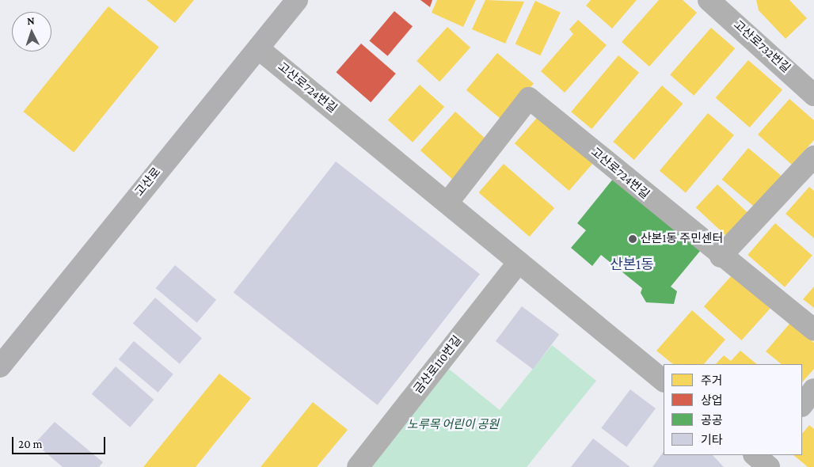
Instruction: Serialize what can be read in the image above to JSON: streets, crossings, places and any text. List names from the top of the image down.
{
  "streets": {
    "street": [
      "고산로732번길",
      "고산로724번길",
      "고산로",
      "금산로110번길"
    ]
  },
  "crossings": [
    ["고산로724번길", "고산로"],
    ["고산로724번길", "금산로110번길"]
  ],
  "districts": ["산본1동"],
  "parks": ["노루목 어린이 공원"],
  "places": ["산본1동 주민센터"],
  "legend": [
    "주거",
    "상업",
    "공공",
    "기타"
  ],
  "scale_bar": "20 m",
  "north": "top"
}
